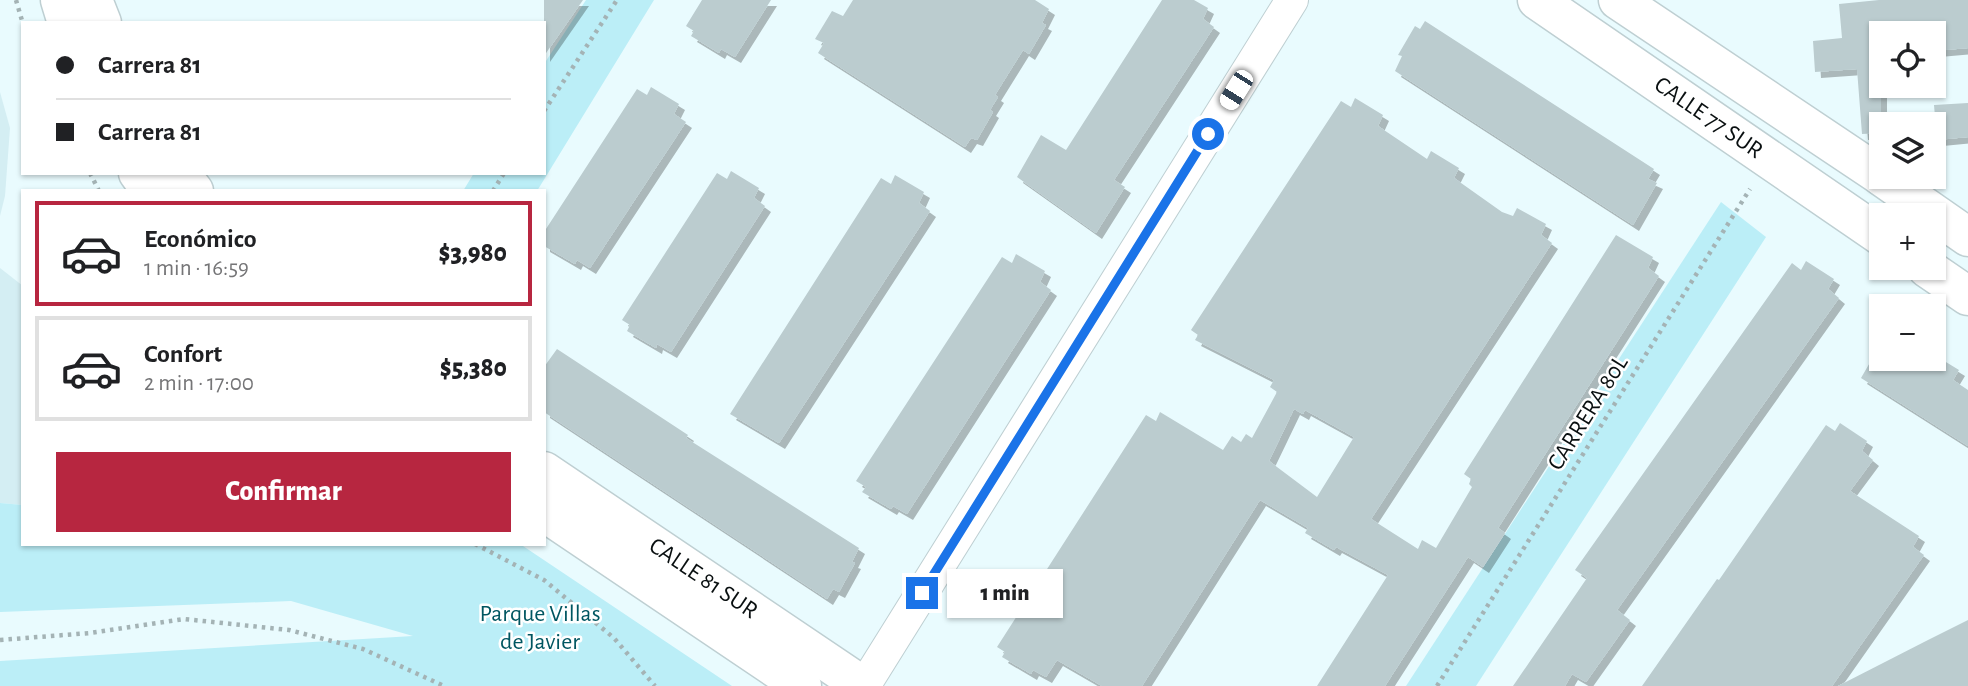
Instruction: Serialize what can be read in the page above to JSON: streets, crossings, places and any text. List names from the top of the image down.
{
  "streets": {
    "street": ["CALLE 77 SUR", "CALLE 81 SUR"],
    "path": ["CARRERA 80L"]
  },
  "crossings": [
    ["CALLE 77 SUR", "CARRERA 80L"]
  ],
  "parks": ["Parque Villas de Javier"],
  "page": {
    "map_buttons": ["+", "−"],
    "banner": ["Carrera 81", "Carrera 81"],
    "list": [
      {
        "name": "Económico",
        "note": "1 min · 16:59",
        "value": "$3,980"
      },
      {
        "name": "Confort",
        "note": "2 min · 17:00",
        "value": "$5,380"
      }
    ],
    "buttons": "Confirmar",
    "bubble": "1 min"
  }
}
